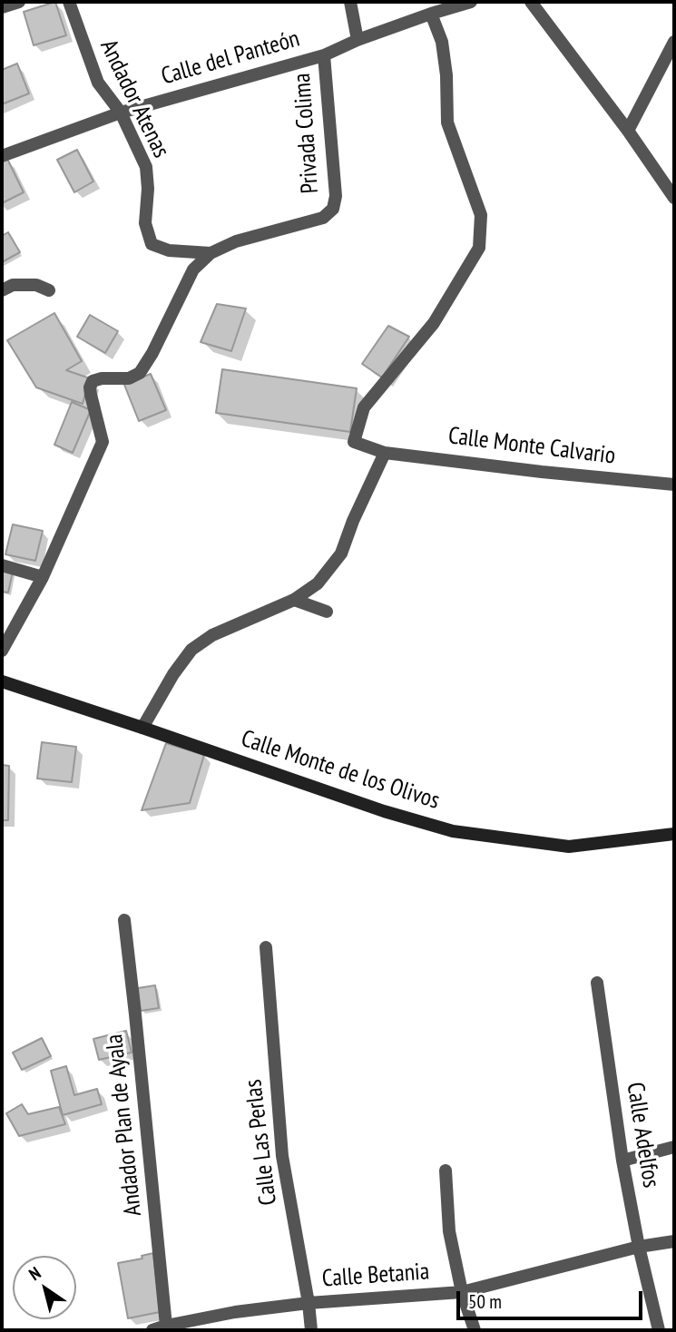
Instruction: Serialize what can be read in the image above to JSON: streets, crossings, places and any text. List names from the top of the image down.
{
  "streets": {
    "street": [
      "Calle del Panteón",
      "Andador Atenas",
      "Privada Colima",
      "Calle Monte Calvario",
      "Calle Monte de los Olivos",
      "Andador Plan de Ayala",
      "Calle Adelfos",
      "Calle Las Perlas",
      "Calle Betania"
    ]
  },
  "crossings": [
    ["Calle del Panteón", "Andador Atenas"],
    ["Calle del Panteón", "Privada Colima"],
    ["Calle del Panteón", "Calle Monte Calvario"],
    ["Andador Atenas", "Privada Colima"],
    ["Andador Plan de Ayala", "Calle Betania"],
    ["Calle Adelfos", "Calle Betania"],
    ["Calle Las Perlas", "Calle Betania"]
  ],
  "scale_bar": "50 m",
  "north": "top left"
}
